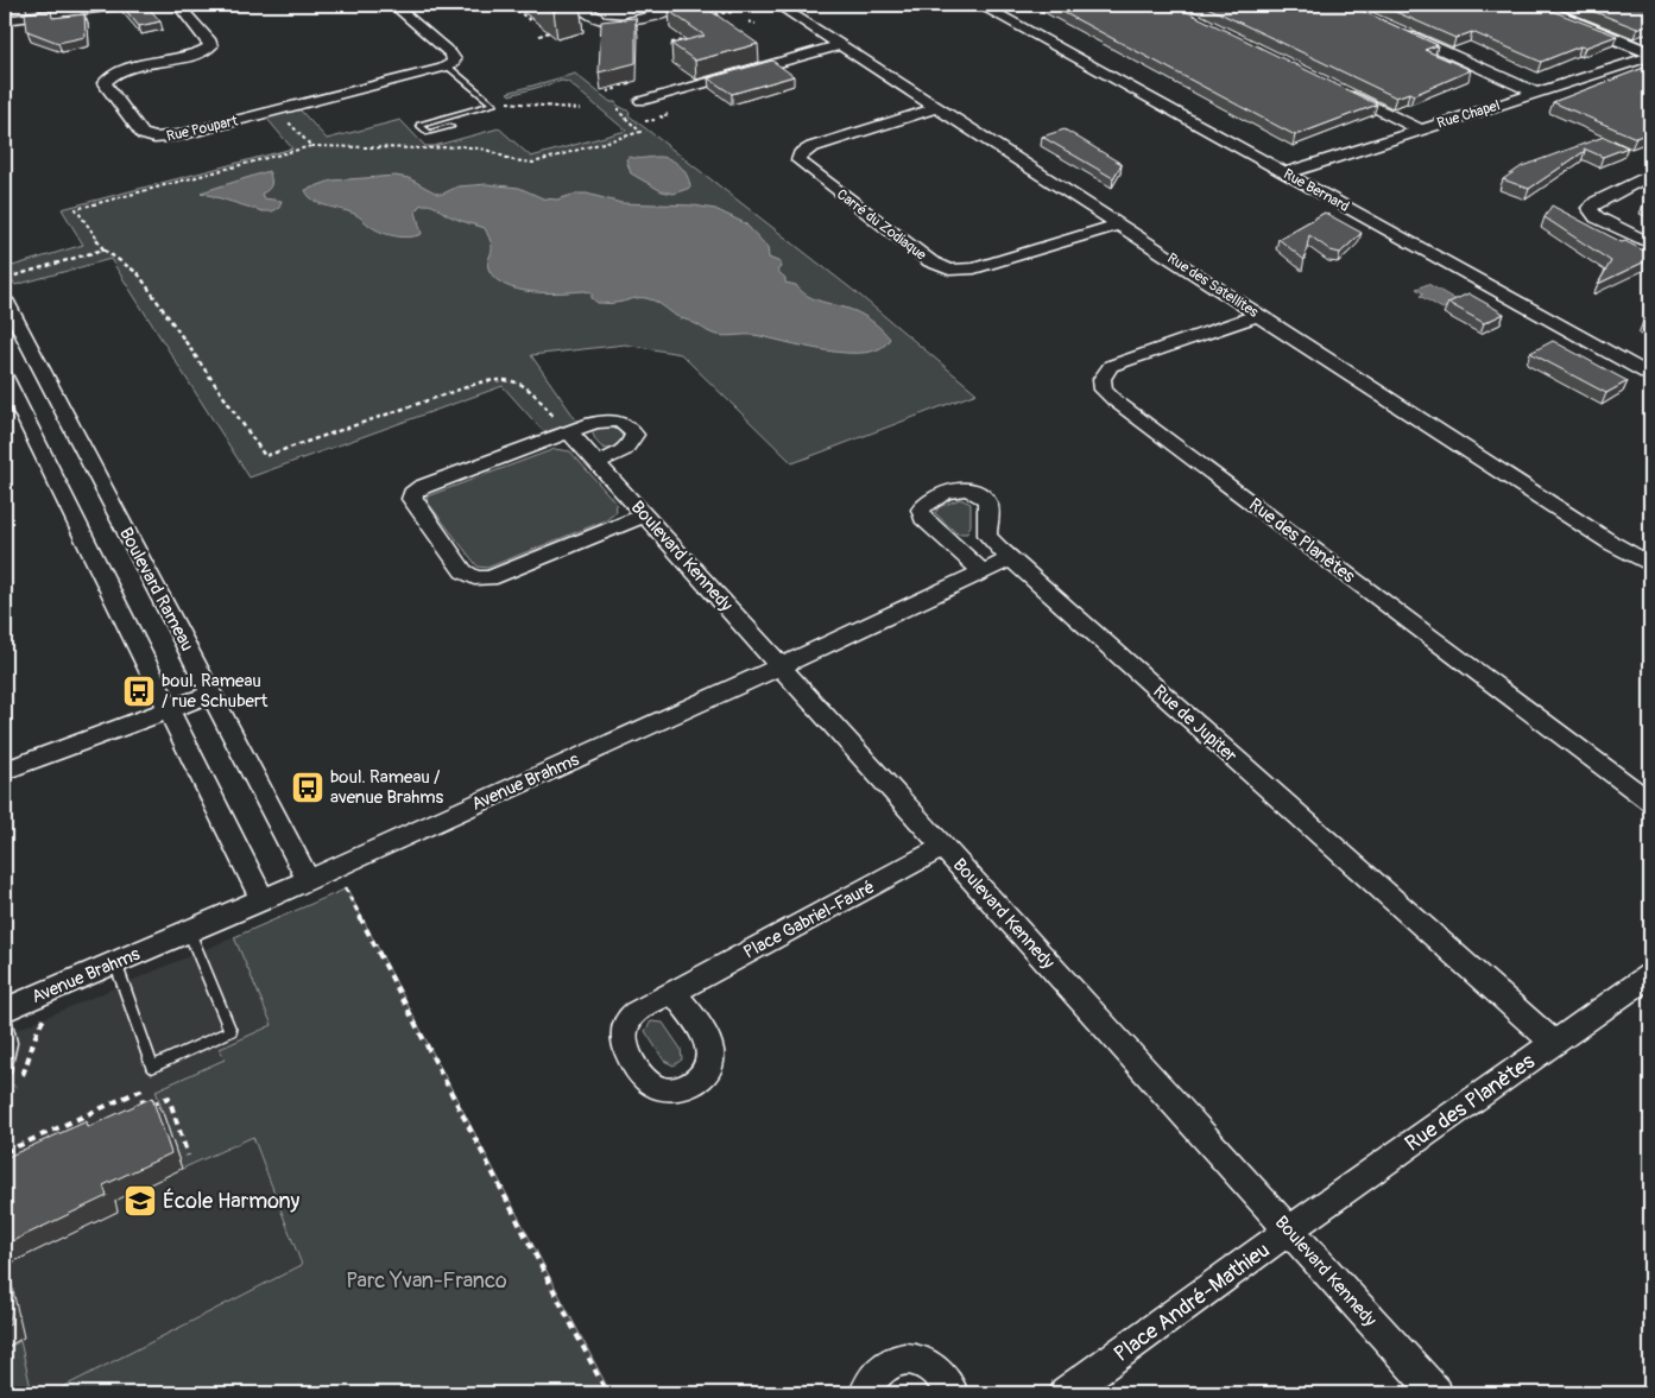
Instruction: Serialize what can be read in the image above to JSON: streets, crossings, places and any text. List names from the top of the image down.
{
  "streets": {
    "street": [
      "Rue Chapel",
      "Rue Poupart",
      "Rue Bernard",
      "Carré du Zodiaque",
      "Rue des Satellites",
      "Rue des Planètes",
      "Boulevard Kennedy",
      "Boulevard Rameau",
      "Rue de Jupiter",
      "Avenue Brahms",
      "Place Gabriel-Fauré",
      "Place André-Mathieu"
    ]
  },
  "crossings": [
    ["Rue Chapel", "Rue Bernard"],
    ["Carré du Zodiaque", "Rue des Satellites"],
    ["Rue des Satellites", "Rue des Planètes"],
    ["Rue des Planètes", "Boulevard Kennedy"],
    ["Rue des Planètes", "Rue de Jupiter"],
    ["Rue des Planètes", "Place André-Mathieu"],
    ["Boulevard Kennedy", "Avenue Brahms"],
    ["Boulevard Kennedy", "Place Gabriel-Fauré"],
    ["Boulevard Kennedy", "Place André-Mathieu"],
    ["Boulevard Rameau", "Avenue Brahms"],
    ["Rue de Jupiter", "Avenue Brahms"]
  ],
  "parks": ["Parc Yvan-Franco"],
  "places": {
    "bus stop": ["boul. Rameau / rue Schubert", "boul. Rameau / avenue Brahms"],
    "school or university": ["École Harmony"]
  }
}
